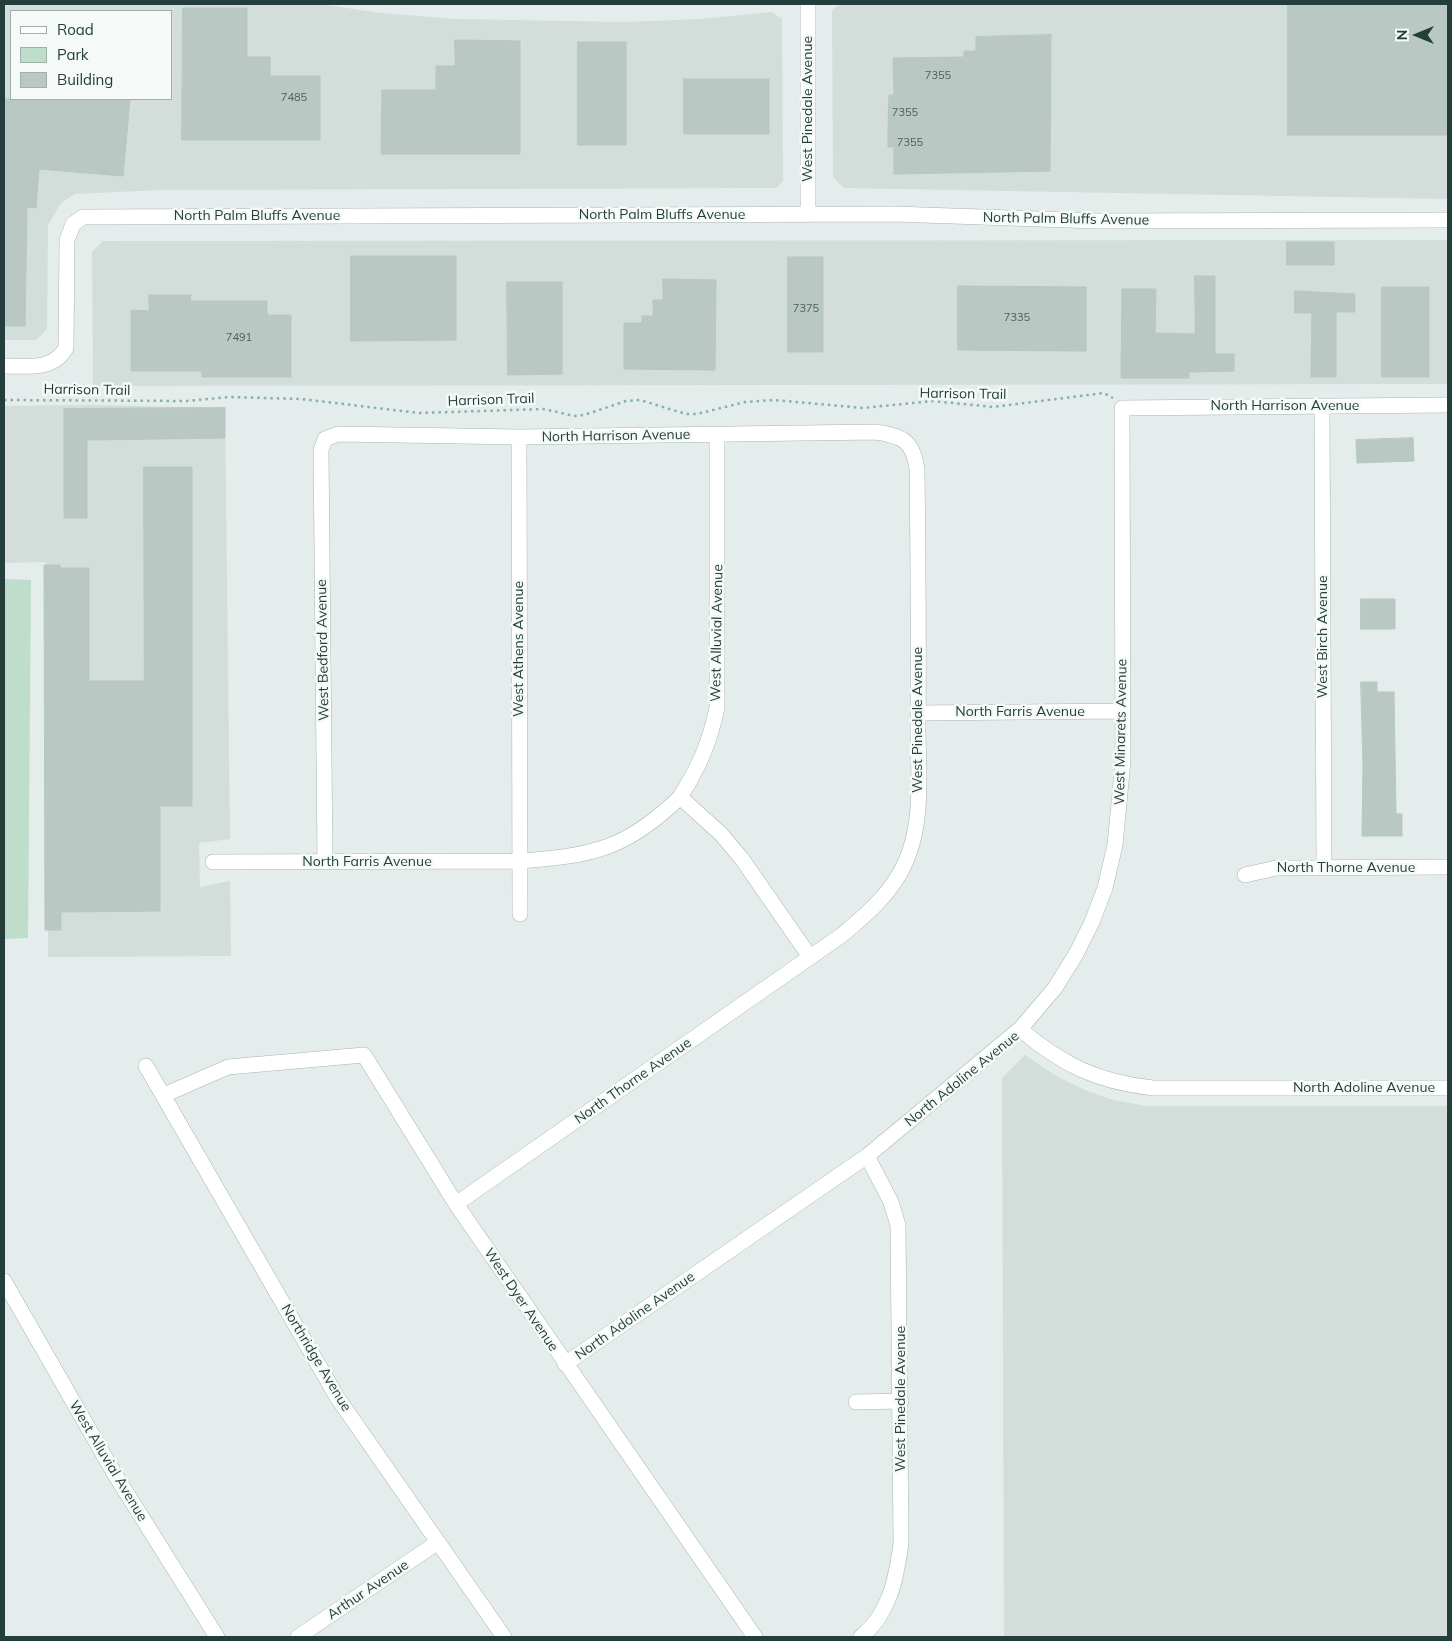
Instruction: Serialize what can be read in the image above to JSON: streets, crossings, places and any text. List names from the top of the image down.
{
  "streets": {
    "street": [
      "West Pinedale Avenue",
      "North Palm Bluffs Avenue",
      "North Harrison Avenue",
      "West Alluvial Avenue",
      "West Birch Avenue",
      "West Athens Avenue",
      "West Bedford Avenue",
      "North Farris Avenue",
      "West Minarets Avenue",
      "North Thorne Avenue",
      "North Adoline Avenue",
      "West Dyer Avenue",
      "Northridge Avenue",
      "Arthur Avenue"
    ],
    "path": ["Harrison Trail"]
  },
  "crossings": [
    ["West Pinedale Avenue", "North Palm Bluffs Avenue"],
    ["West Pinedale Avenue", "North Harrison Avenue"],
    ["West Pinedale Avenue", "North Farris Avenue"],
    ["West Pinedale Avenue", "North Thorne Avenue"],
    ["West Pinedale Avenue", "North Adoline Avenue"],
    ["Harrison Trail", "North Harrison Avenue"],
    ["Harrison Trail", "West Minarets Avenue"],
    ["North Harrison Avenue", "West Alluvial Avenue"],
    ["North Harrison Avenue", "West Birch Avenue"],
    ["North Harrison Avenue", "West Athens Avenue"],
    ["North Harrison Avenue", "West Bedford Avenue"],
    ["North Harrison Avenue", "West Minarets Avenue"],
    ["West Alluvial Avenue", "North Farris Avenue"],
    ["West Birch Avenue", "North Thorne Avenue"],
    ["West Athens Avenue", "North Farris Avenue"],
    ["West Bedford Avenue", "North Farris Avenue"],
    ["North Farris Avenue", "West Minarets Avenue"],
    ["West Minarets Avenue", "North Adoline Avenue"],
    ["North Thorne Avenue", "West Dyer Avenue"],
    ["North Adoline Avenue", "West Dyer Avenue"],
    ["West Dyer Avenue", "Northridge Avenue"],
    ["Northridge Avenue", "Arthur Avenue"]
  ],
  "house_numbers": [
    "7355",
    "7485",
    "7355",
    "7355",
    "7375",
    "7335",
    "7491"
  ],
  "legend": ["Road", "Park", "Building"],
  "north": "left"
}
